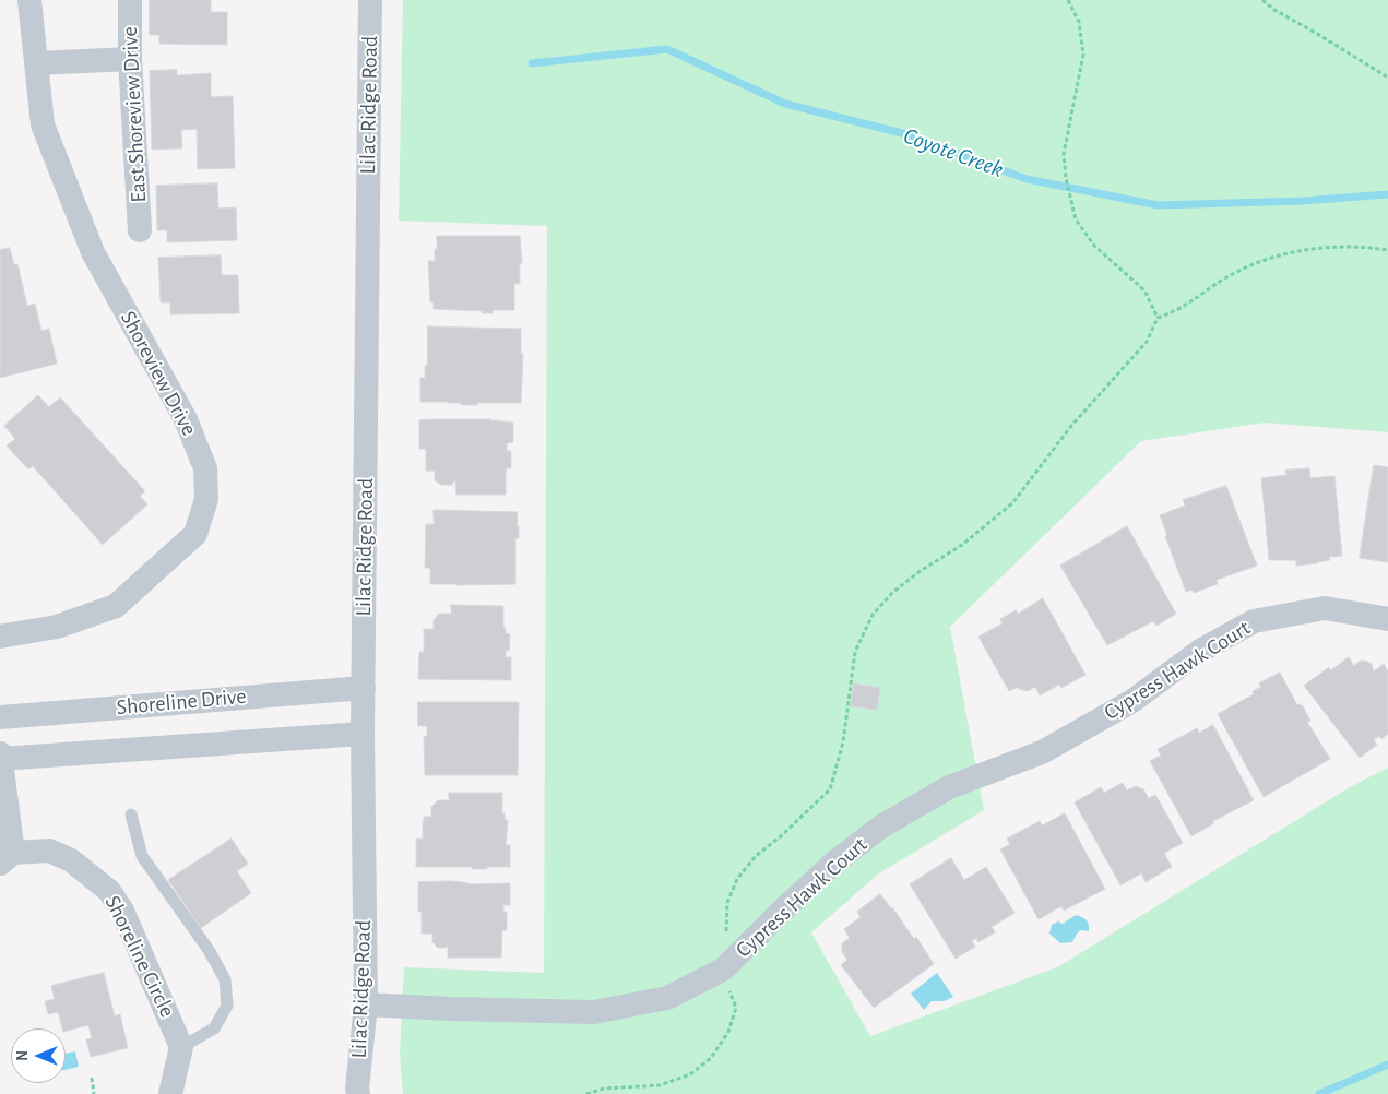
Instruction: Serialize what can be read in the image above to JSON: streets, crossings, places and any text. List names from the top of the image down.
{
  "streets": {
    "street": [
      "Lilac Ridge Road",
      "East Shoreview Drive",
      "Shoreview Drive",
      "Cypress Hawk Court",
      "Shoreline Drive",
      "Shoreline Circle"
    ]
  },
  "crossings": [
    ["Lilac Ridge Road", "Cypress Hawk Court"],
    ["Lilac Ridge Road", "Shoreline Drive"],
    ["Shoreline Drive", "Shoreline Circle"]
  ],
  "water": ["Coyote Creek"],
  "north": "left"
}
